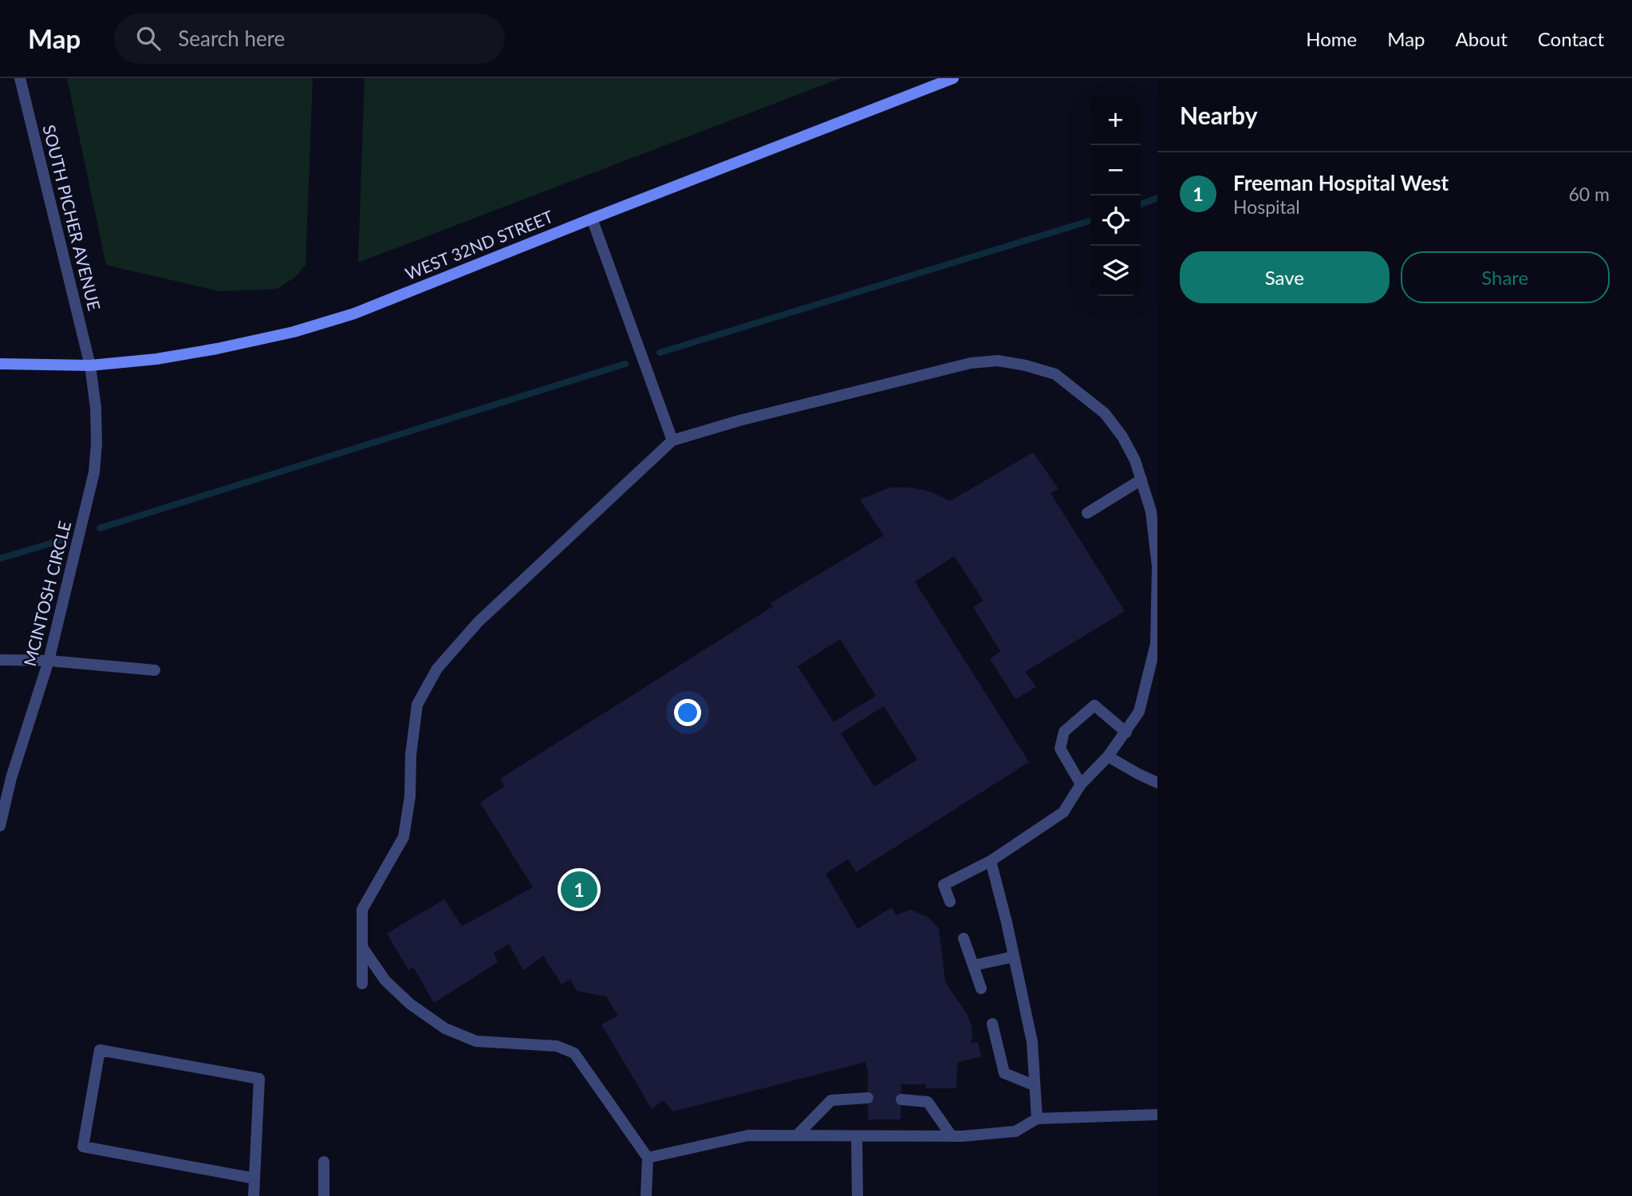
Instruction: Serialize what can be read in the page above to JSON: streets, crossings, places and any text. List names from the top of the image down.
{
  "streets": {
    "main road": ["WEST 32ND STREET"],
    "street": ["SOUTH PICHER AVENUE", "MCINTOSH CIRCLE"]
  },
  "crossings": [
    ["SOUTH PICHER AVENUE", "WEST 32ND STREET"],
    ["SOUTH PICHER AVENUE", "MCINTOSH CIRCLE"],
    ["WEST 32ND STREET", "MCINTOSH CIRCLE"]
  ],
  "page": {
    "header": "Map",
    "search": "Search here",
    "nav": [
      "Home",
      "Map",
      "About",
      "Contact"
    ],
    "heading": "Nearby",
    "map_buttons": ["+", "−"],
    "list": [
      {
        "mark": "1",
        "name": "Freeman Hospital West",
        "note": "Hospital",
        "value": "60 m"
      }
    ],
    "buttons": ["Save", "Share"],
    "pins": "1"
  }
}
